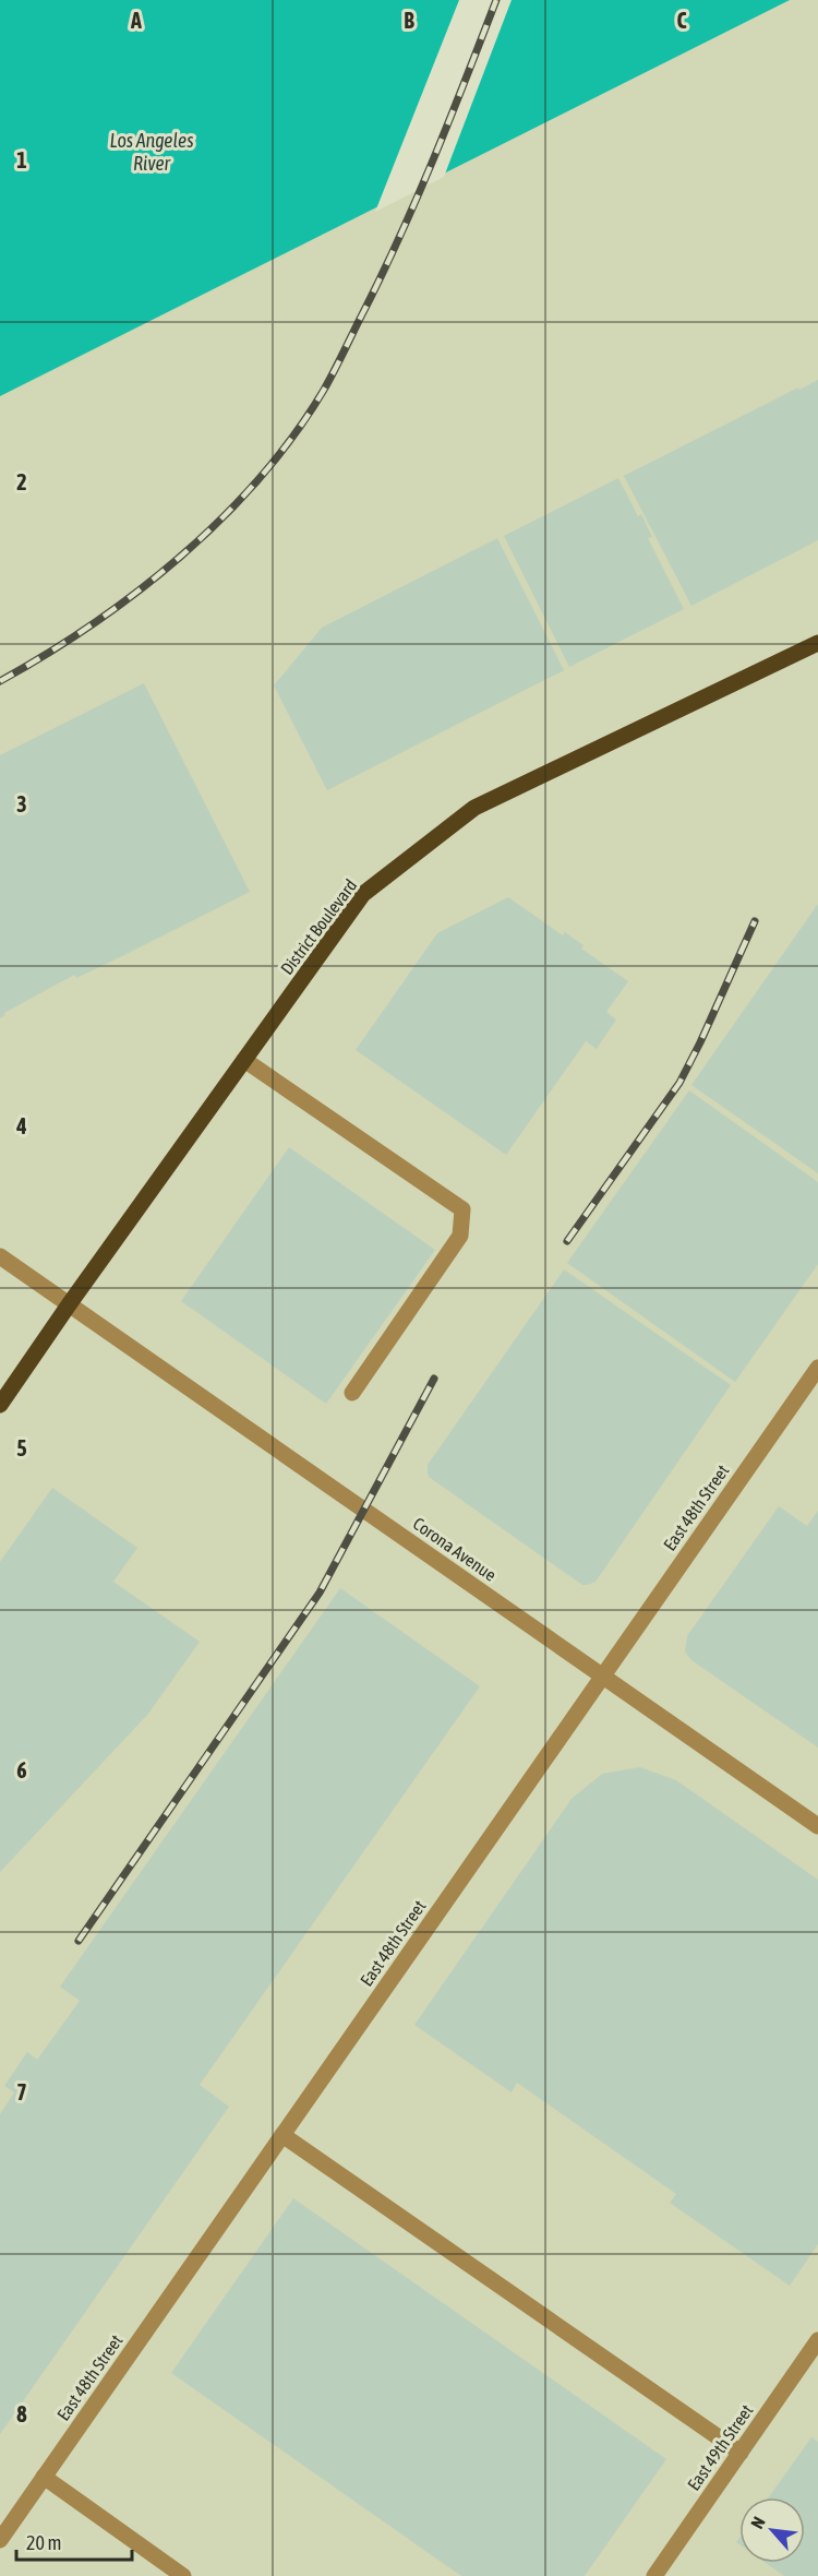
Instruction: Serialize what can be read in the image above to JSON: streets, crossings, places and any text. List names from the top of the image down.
{
  "streets": {
    "main road": ["District Boulevard"],
    "street": ["East 48th Street", "Corona Avenue", "East 49th Street"]
  },
  "crossings": [
    ["District Boulevard", "Corona Avenue"],
    ["East 48th Street", "Corona Avenue"]
  ],
  "water": ["Los Angeles River"],
  "scale_bar": "20 m",
  "north": "top left",
  "grid": {
    "columns": ["A", "B", "C"],
    "rows": [
      "1",
      "2",
      "3",
      "4",
      "5",
      "6",
      "7",
      "8"
    ]
  }
}
